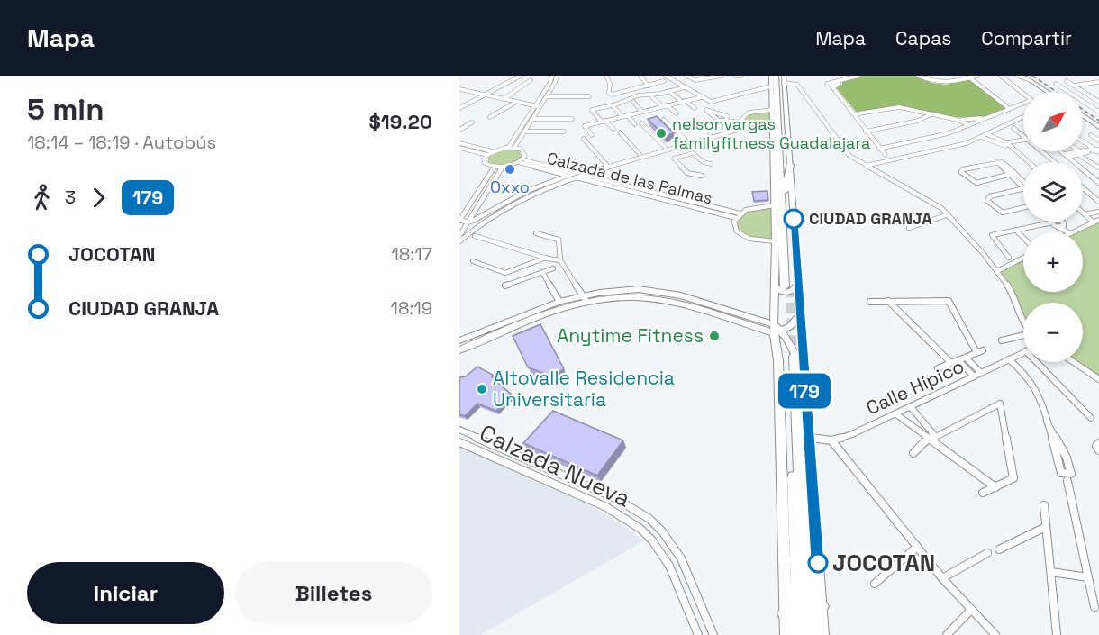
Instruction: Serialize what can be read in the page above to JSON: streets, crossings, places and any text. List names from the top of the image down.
{
  "streets": {
    "street": ["Calzada de las Palmas", "Calle Hípico", "Calzada Nueva"]
  },
  "places": [
    "nelsonvargas familyfitness Guadalajara",
    "Oxxo",
    "CIUDAD GRANJA",
    "Anytime Fitness",
    "Altovalle Residencia Universitaria",
    "JOCOTAN"
  ],
  "lines": ["bus line 179"],
  "north": "top right",
  "page": {
    "header": "Mapa",
    "nav": ["Mapa", "Capas", "Compartir"],
    "heading": ["5 min", "18:14 – 18:19 · Autobús", "$19.20"],
    "on_map": "179",
    "map_buttons": ["+", "−"],
    "legs": ["3", "179"],
    "list": [
      {
        "name": "JOCOTAN",
        "value": "18:17"
      },
      {
        "name": "CIUDAD GRANJA",
        "value": "18:19"
      }
    ],
    "buttons": ["Iniciar", "Billetes"]
  }
}
